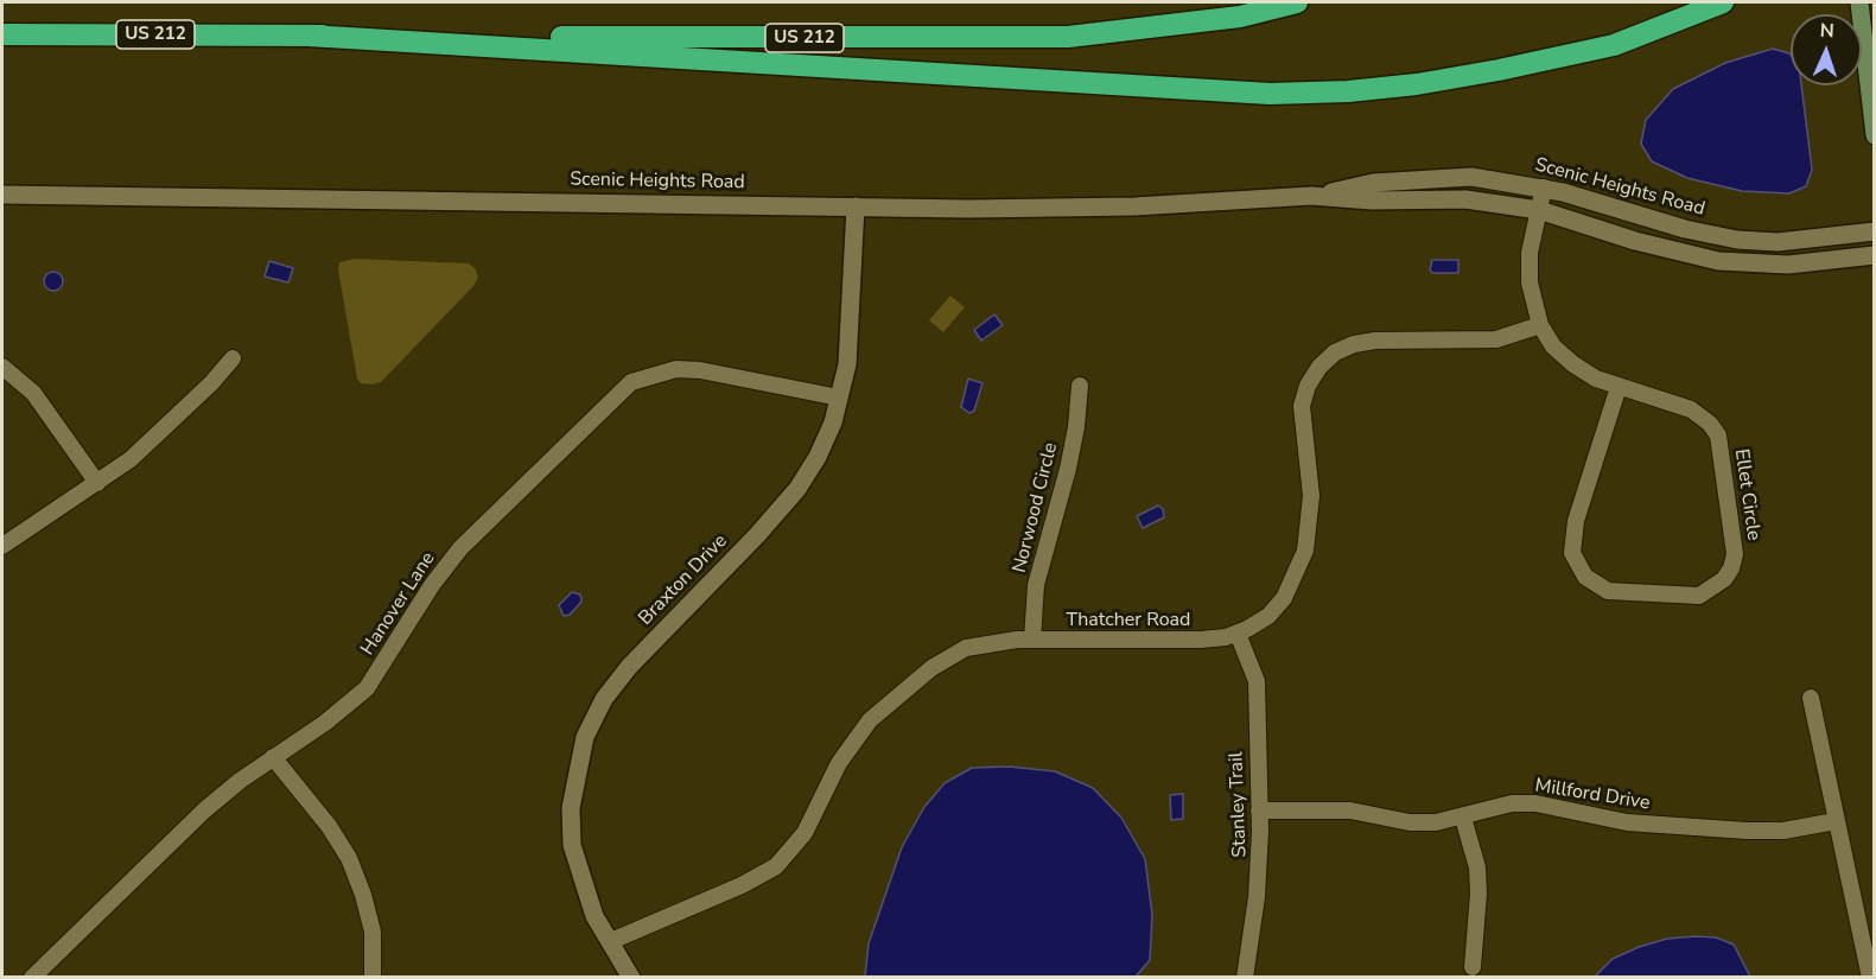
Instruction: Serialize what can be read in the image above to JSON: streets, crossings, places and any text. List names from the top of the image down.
{
  "streets": {
    "highway": ["US 212"],
    "street": [
      "Scenic Heights Road",
      "Ellet Circle",
      "Norwood Circle",
      "Braxton Drive",
      "Hanover Lane",
      "Thatcher Road",
      "Millford Drive",
      "Stanley Trail"
    ]
  },
  "crossings": [
    ["Scenic Heights Road", "Ellet Circle"],
    ["Scenic Heights Road", "Braxton Drive"],
    ["Ellet Circle", "Thatcher Road"],
    ["Norwood Circle", "Thatcher Road"],
    ["Braxton Drive", "Hanover Lane"],
    ["Braxton Drive", "Thatcher Road"],
    ["Thatcher Road", "Stanley Trail"],
    ["Millford Drive", "Stanley Trail"]
  ],
  "north": "top"
}
